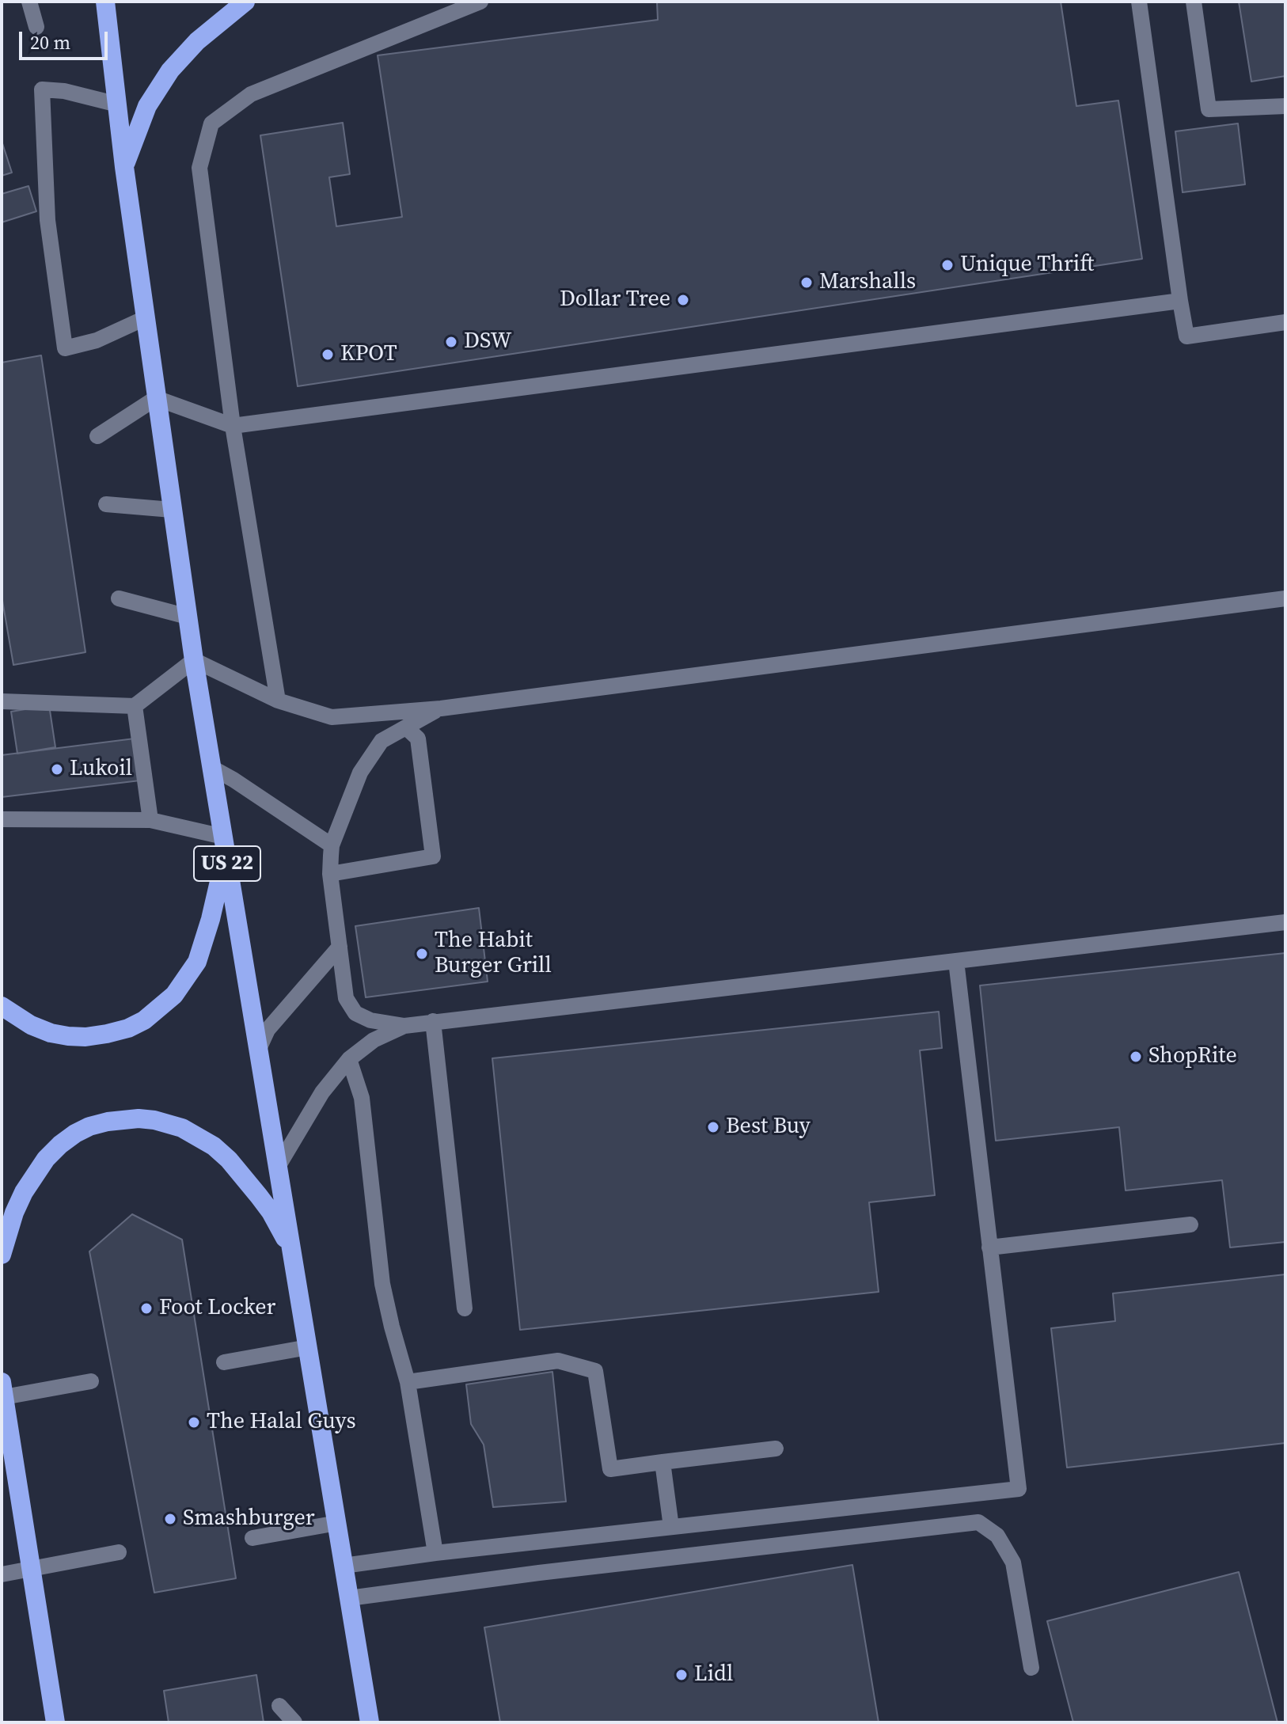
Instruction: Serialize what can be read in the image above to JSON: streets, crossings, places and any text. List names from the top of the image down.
{
  "streets": {
    "highway": ["US 22"]
  },
  "places": [
    "Unique Thrift",
    "Marshalls",
    "Dollar Tree",
    "DSW",
    "KPOT",
    "Lukoil",
    "The Habit Burger Grill",
    "ShopRite",
    "Best Buy",
    "Foot Locker",
    "The Halal Guys",
    "Smashburger",
    "Lidl"
  ],
  "scale_bar": "20 m"
}
